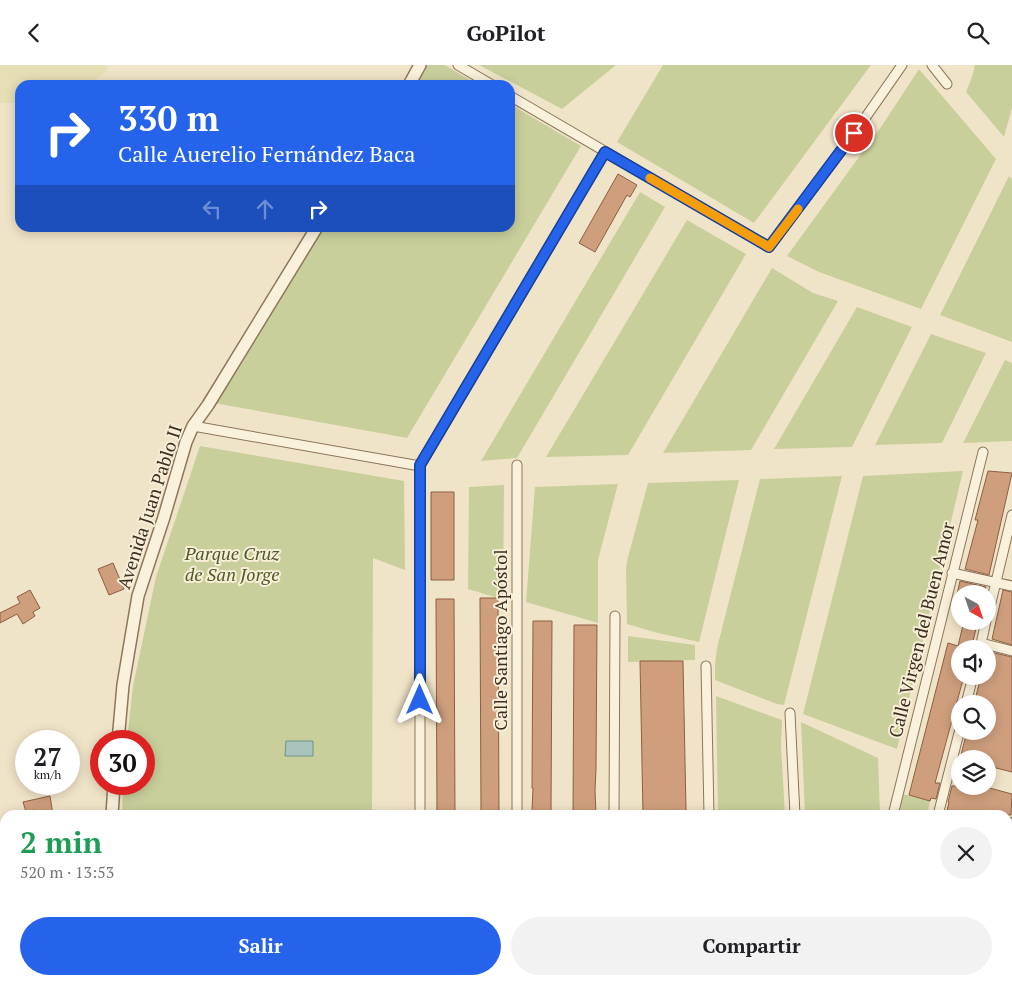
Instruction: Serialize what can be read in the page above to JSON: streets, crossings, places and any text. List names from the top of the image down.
{
  "streets": {
    "street": ["Avenida Juan Pablo II", "Calle Virgen del Buen Amor", "Calle Santiago Apóstol"]
  },
  "parks": ["Parque Cruz de San Jorge"],
  "north": "bottom right",
  "page": {
    "header": "GoPilot",
    "turn": ["330 m", "Calle Auerelio Fernández Baca"],
    "speed": "27 km/h",
    "limit": "30",
    "heading": ["2 min", "520 m · 13:53"],
    "buttons": ["Salir", "Compartir"]
  }
}
